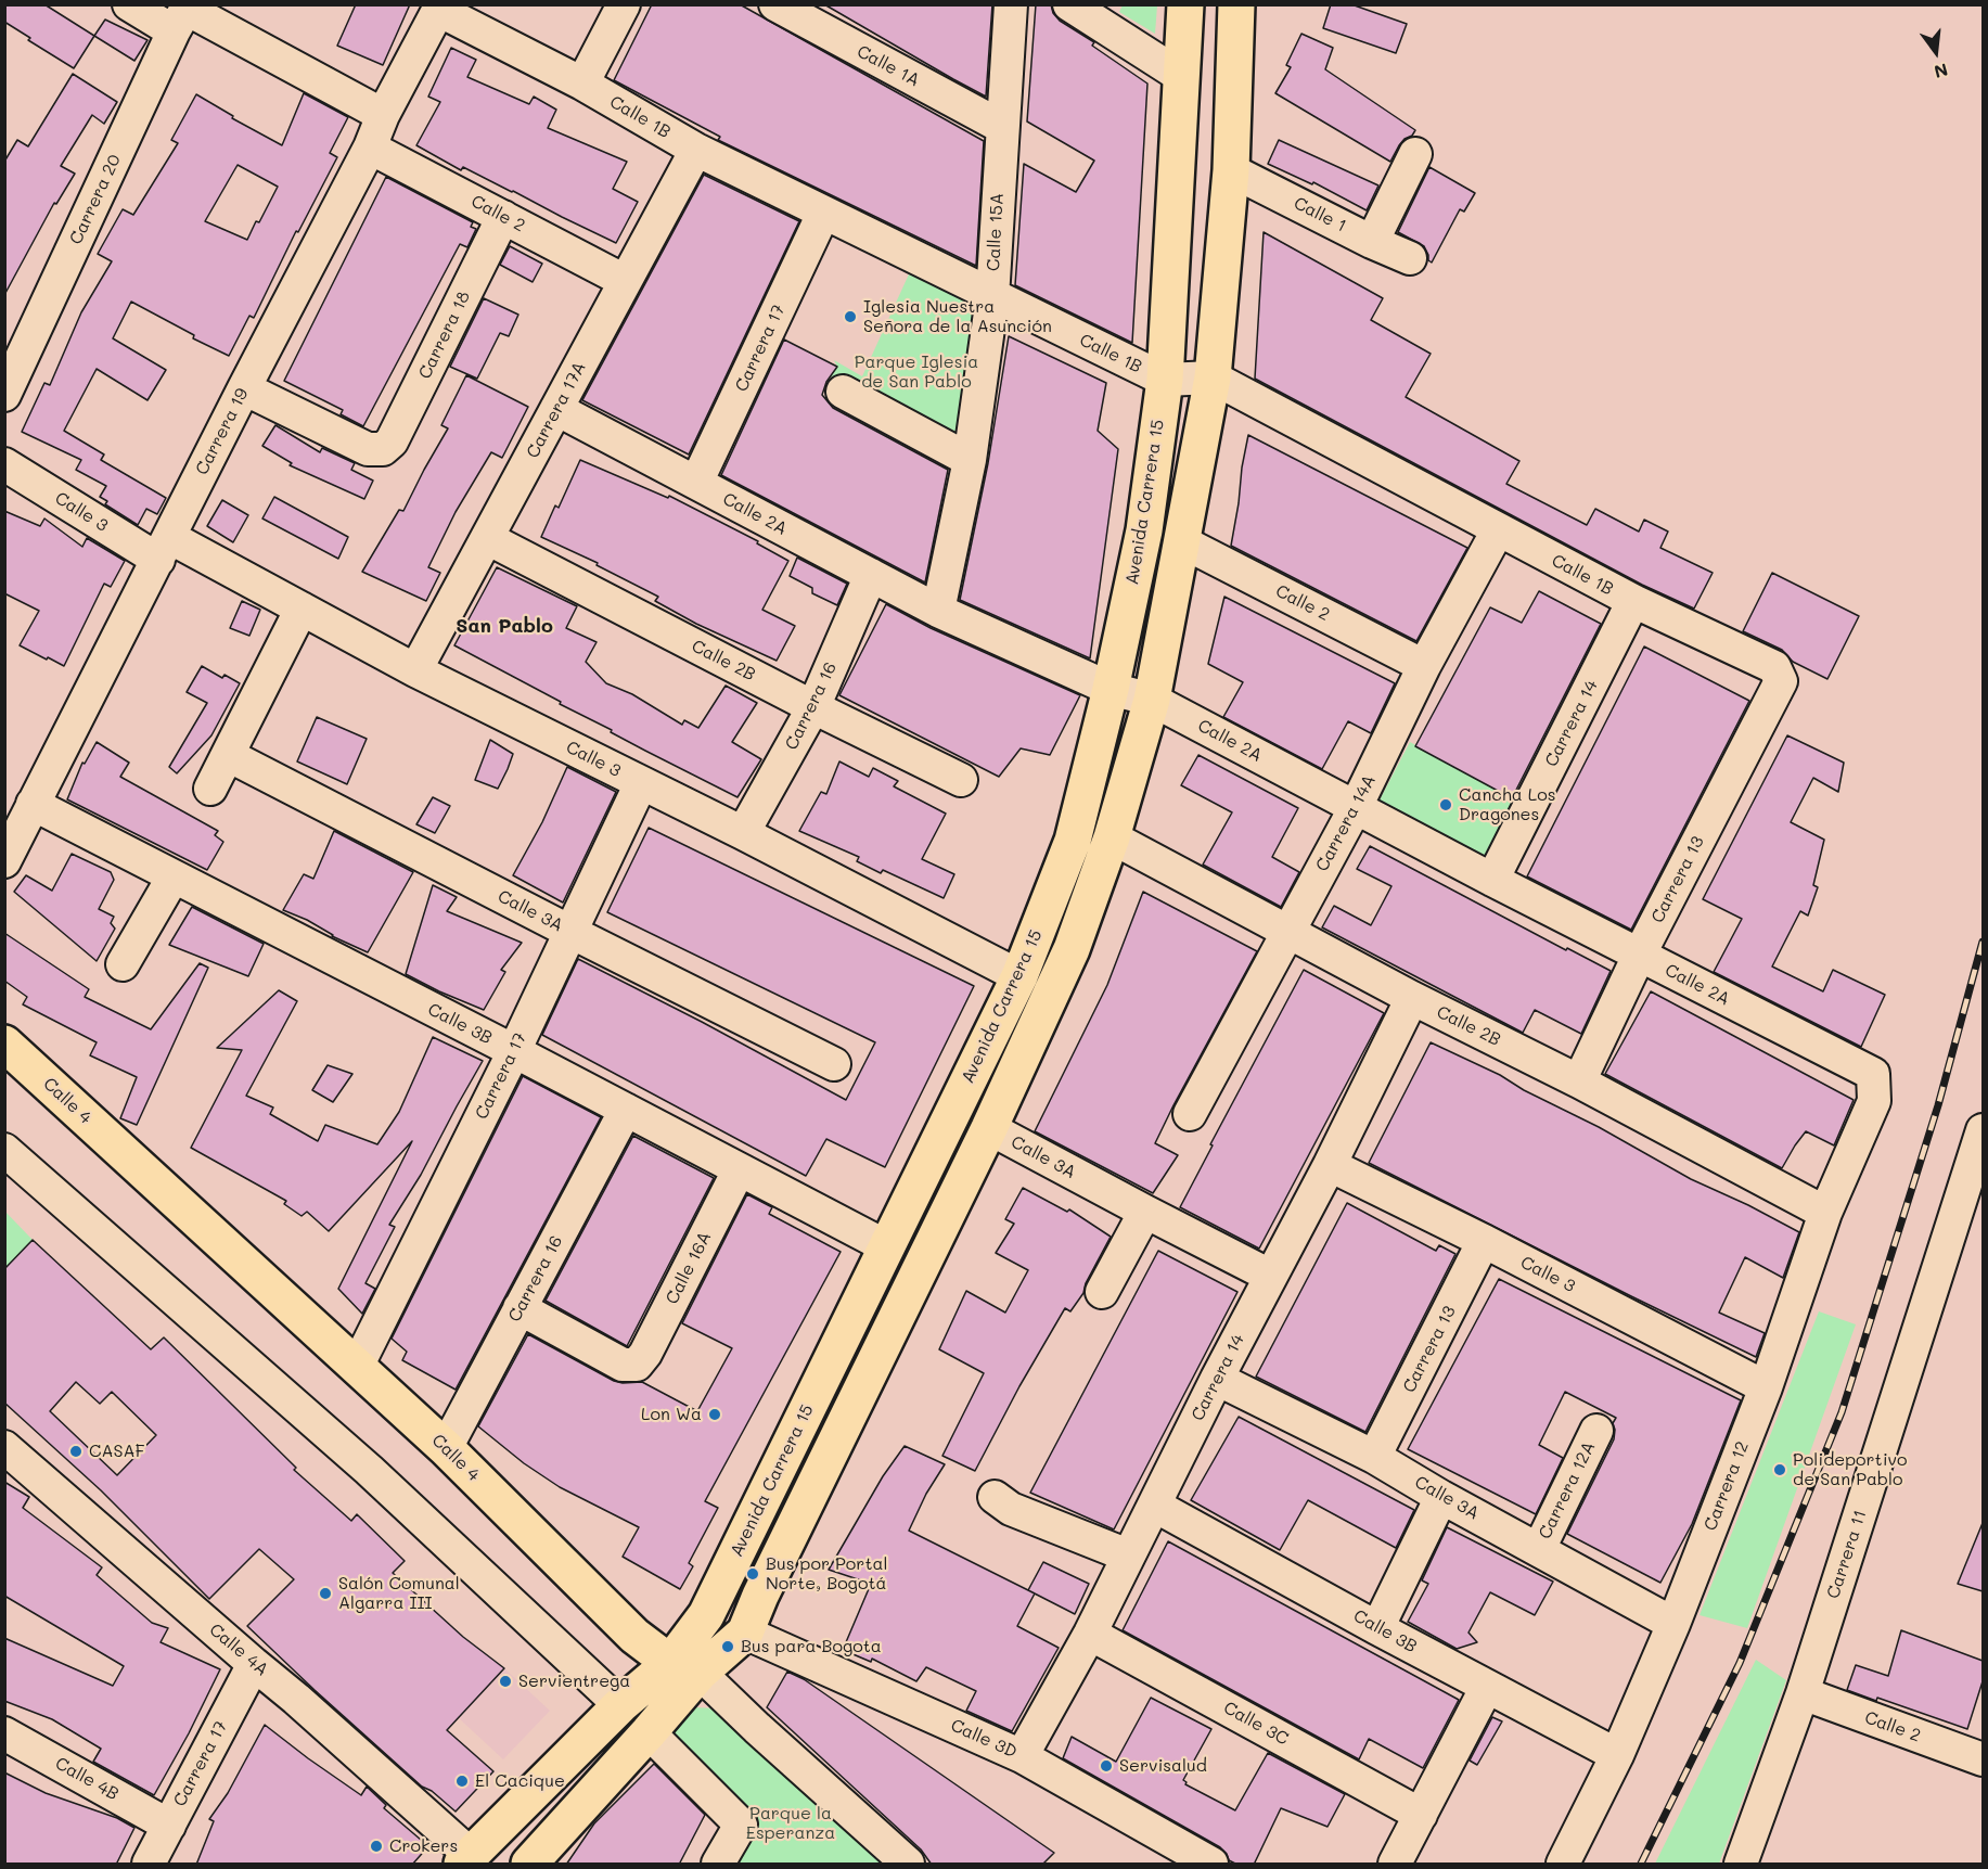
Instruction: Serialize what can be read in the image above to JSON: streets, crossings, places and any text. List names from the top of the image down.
{
  "streets": {
    "main road": ["Avenida Carrera 15", "Calle 4"],
    "street": [
      "Calle 1A",
      "Calle 1B",
      "Carrera 20",
      "Calle 2",
      "Calle 1",
      "Calle 15A",
      "Carrera 18",
      "Carrera 17",
      "Carrera 17A",
      "Carrera 19",
      "Calle 3",
      "Calle 2A",
      "Calle 2B",
      "Carrera 16",
      "Carrera 14",
      "Carrera 14A",
      "Carrera 13",
      "Calle 3A",
      "Calle 3B",
      "Calle 16A",
      "Carrera 12",
      "Carrera 12A",
      "Carrera 11",
      "Calle 4A",
      "Calle 3C",
      "Calle 3D",
      "Calle 4B"
    ]
  },
  "crossings": [
    ["Calle 1A", "Calle 15A"],
    ["Calle 1B", "Calle 15A"],
    ["Calle 1B", "Carrera 17"],
    ["Calle 1B", "Carrera 17A"],
    ["Calle 1B", "Carrera 19"],
    ["Calle 1B", "Avenida Carrera 15"],
    ["Calle 1B", "Carrera 14"],
    ["Calle 1B", "Carrera 14A"],
    ["Calle 1B", "Carrera 13"],
    ["Calle 2", "Carrera 18"],
    ["Calle 2", "Carrera 17A"],
    ["Calle 2", "Carrera 19"],
    ["Calle 2", "Avenida Carrera 15"],
    ["Calle 2", "Carrera 14A"],
    ["Calle 2", "Carrera 11"],
    ["Calle 1", "Avenida Carrera 15"],
    ["Calle 15A", "Calle 2A"],
    ["Carrera 18", "Carrera 19"],
    ["Carrera 17", "Calle 3"],
    ["Carrera 17", "Calle 2A"],
    ["Carrera 17", "Calle 3A"],
    ["Carrera 17", "Calle 3B"],
    ["Carrera 17", "Calle 4"],
    ["Carrera 17", "Calle 4A"],
    ["Carrera 17", "Calle 4B"],
    ["Carrera 17A", "Calle 3"],
    ["Carrera 17A", "Calle 2A"],
    ["Carrera 17A", "Calle 2B"],
    ["Carrera 19", "Calle 3"],
    ["Carrera 19", "Calle 3B"],
    ["Avenida Carrera 15", "Calle 3"],
    ["Avenida Carrera 15", "Calle 2A"],
    ["Avenida Carrera 15", "Calle 2B"],
    ["Avenida Carrera 15", "Calle 3A"],
    ["Avenida Carrera 15", "Calle 3B"],
    ["Avenida Carrera 15", "Calle 4"],
    ["Avenida Carrera 15", "Calle 4A"],
    ["Avenida Carrera 15", "Calle 3D"],
    ["Calle 3", "Carrera 16"],
    ["Calle 3", "Carrera 14"],
    ["Calle 3", "Carrera 13"],
    ["Calle 3", "Carrera 12"],
    ["Calle 2A", "Carrera 16"],
    ["Calle 2A", "Carrera 14"],
    ["Calle 2A", "Carrera 14A"],
    ["Calle 2A", "Carrera 13"],
    ["Calle 2A", "Carrera 12"],
    ["Calle 2B", "Carrera 16"],
    ["Calle 2B", "Carrera 14"],
    ["Calle 2B", "Carrera 14A"],
    ["Calle 2B", "Carrera 13"],
    ["Calle 2B", "Carrera 12"],
    ["Carrera 16", "Calle 3B"],
    ["Carrera 16", "Calle 4"],
    ["Carrera 16", "Calle 16A"],
    ["Carrera 14", "Calle 3A"],
    ["Carrera 14", "Calle 3B"],
    ["Carrera 14", "Calle 3C"],
    ["Carrera 14", "Calle 3D"],
    ["Carrera 13", "Calle 3A"],
    ["Calle 3A", "Carrera 12"],
    ["Calle 3A", "Carrera 12A"],
    ["Calle 3B", "Calle 16A"],
    ["Calle 3B", "Carrera 12"]
  ],
  "districts": ["San Pablo"],
  "parks": ["Parque Iglesia de San Pablo", "Parque la Esperanza"],
  "places": [
    "Iglesia Nuestra Señora de la Asunción",
    "Cancha Los Dragones",
    "Lon Wa",
    "CASAF",
    "Polideportivo de San Pablo",
    "Bus por Portal Norte, Bogotá",
    "Salón Comunal Algarra III",
    "Bus para Bogota",
    "Servientrega",
    "Servisalud",
    "El Cacique",
    "Crokers"
  ],
  "north": "bottom"
}
